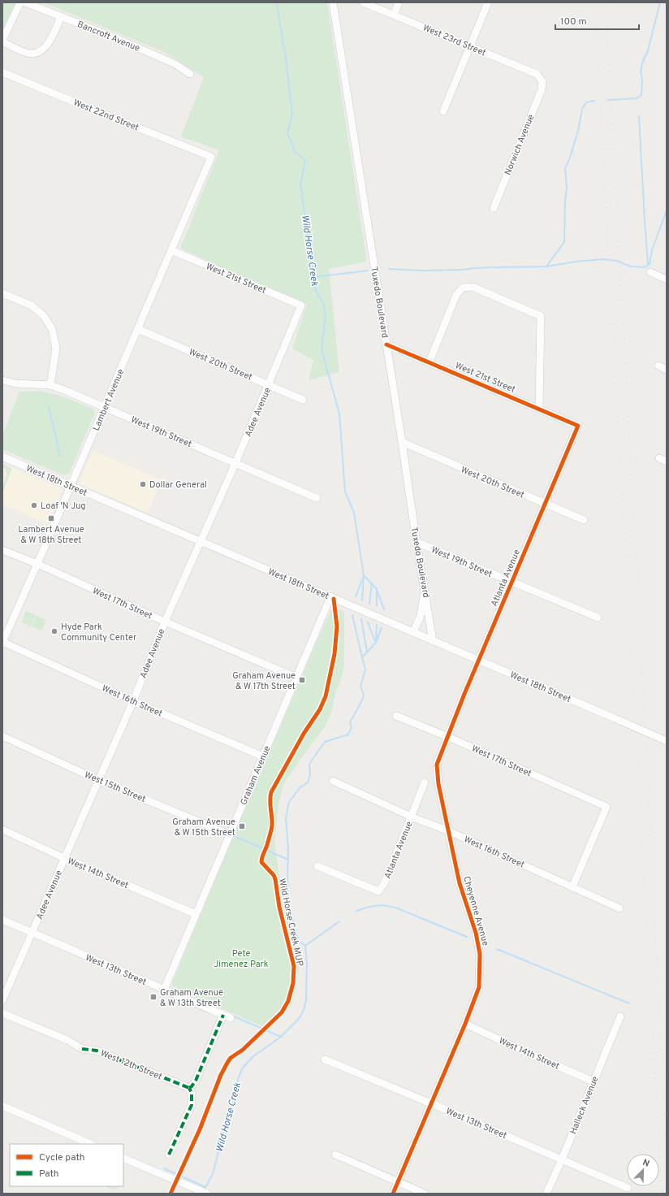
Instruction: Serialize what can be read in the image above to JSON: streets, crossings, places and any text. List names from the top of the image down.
{
  "streets": {
    "street": [
      "Bancroft Avenue",
      "West 23rd Street",
      "West 22nd Street",
      "Norwich Avenue",
      "West 21st Street",
      "Tuxedo Boulevard",
      "West 20th Street",
      "Lambert Avenue",
      "Adee Avenue",
      "West 19th Street",
      "West 18th Street",
      "Atlanta Avenue",
      "West 17th Street",
      "West 16th Street",
      "Graham Avenue",
      "West 15th Street",
      "West 14th Street",
      "Cheyenne Avenue",
      "West 13th Street",
      "West 12th Street",
      "Halleck Avenue"
    ],
    "cycle path": ["Wild Horse Creek MUP"]
  },
  "crossings": [
    ["West 23rd Street", "Norwich Avenue"],
    ["West 22nd Street", "Lambert Avenue"],
    ["West 21st Street", "Tuxedo Boulevard"],
    ["West 21st Street", "Lambert Avenue"],
    ["West 21st Street", "Adee Avenue"],
    ["West 21st Street", "Atlanta Avenue"],
    ["Tuxedo Boulevard", "West 20th Street"],
    ["Tuxedo Boulevard", "West 19th Street"],
    ["Tuxedo Boulevard", "West 18th Street"],
    ["West 20th Street", "Lambert Avenue"],
    ["West 20th Street", "Adee Avenue"],
    ["West 20th Street", "Atlanta Avenue"],
    ["Lambert Avenue", "West 19th Street"],
    ["Lambert Avenue", "West 18th Street"],
    ["Lambert Avenue", "West 17th Street"],
    ["Lambert Avenue", "West 16th Street"],
    ["Adee Avenue", "West 19th Street"],
    ["Adee Avenue", "West 18th Street"],
    ["Adee Avenue", "West 17th Street"],
    ["Adee Avenue", "West 16th Street"],
    ["Adee Avenue", "West 15th Street"],
    ["Adee Avenue", "West 14th Street"],
    ["Adee Avenue", "West 13th Street"],
    ["West 19th Street", "Atlanta Avenue"],
    ["West 18th Street", "Atlanta Avenue"],
    ["West 18th Street", "Graham Avenue"],
    ["Atlanta Avenue", "West 17th Street"],
    ["Atlanta Avenue", "West 16th Street"],
    ["Atlanta Avenue", "Cheyenne Avenue"],
    ["West 17th Street", "West 16th Street"],
    ["West 17th Street", "Graham Avenue"],
    ["West 17th Street", "Cheyenne Avenue"],
    ["West 16th Street", "Graham Avenue"],
    ["West 16th Street", "Cheyenne Avenue"],
    ["Graham Avenue", "West 15th Street"],
    ["Graham Avenue", "West 14th Street"],
    ["Graham Avenue", "West 13th Street"],
    ["West 14th Street", "Cheyenne Avenue"],
    ["West 14th Street", "Halleck Avenue"],
    ["Cheyenne Avenue", "West 13th Street"],
    ["West 13th Street", "West 12th Street"],
    ["West 13th Street", "Halleck Avenue"]
  ],
  "water": ["Wild Horse Creek"],
  "parks": ["Pete Jimenez Park"],
  "places": {
    "other": ["Dollar General", "Loaf 'N Jug", "Hyde Park Community Center"],
    "transit": [
      "Lambert Avenue & W 18th Street",
      "Graham Avenue & W 17th Street",
      "Graham Avenue & W 15th Street",
      "Graham Avenue & W 13th Street"
    ]
  },
  "legend": ["Cycle path", "Path"],
  "scale_bar": "100 m",
  "north": "top right"
}
